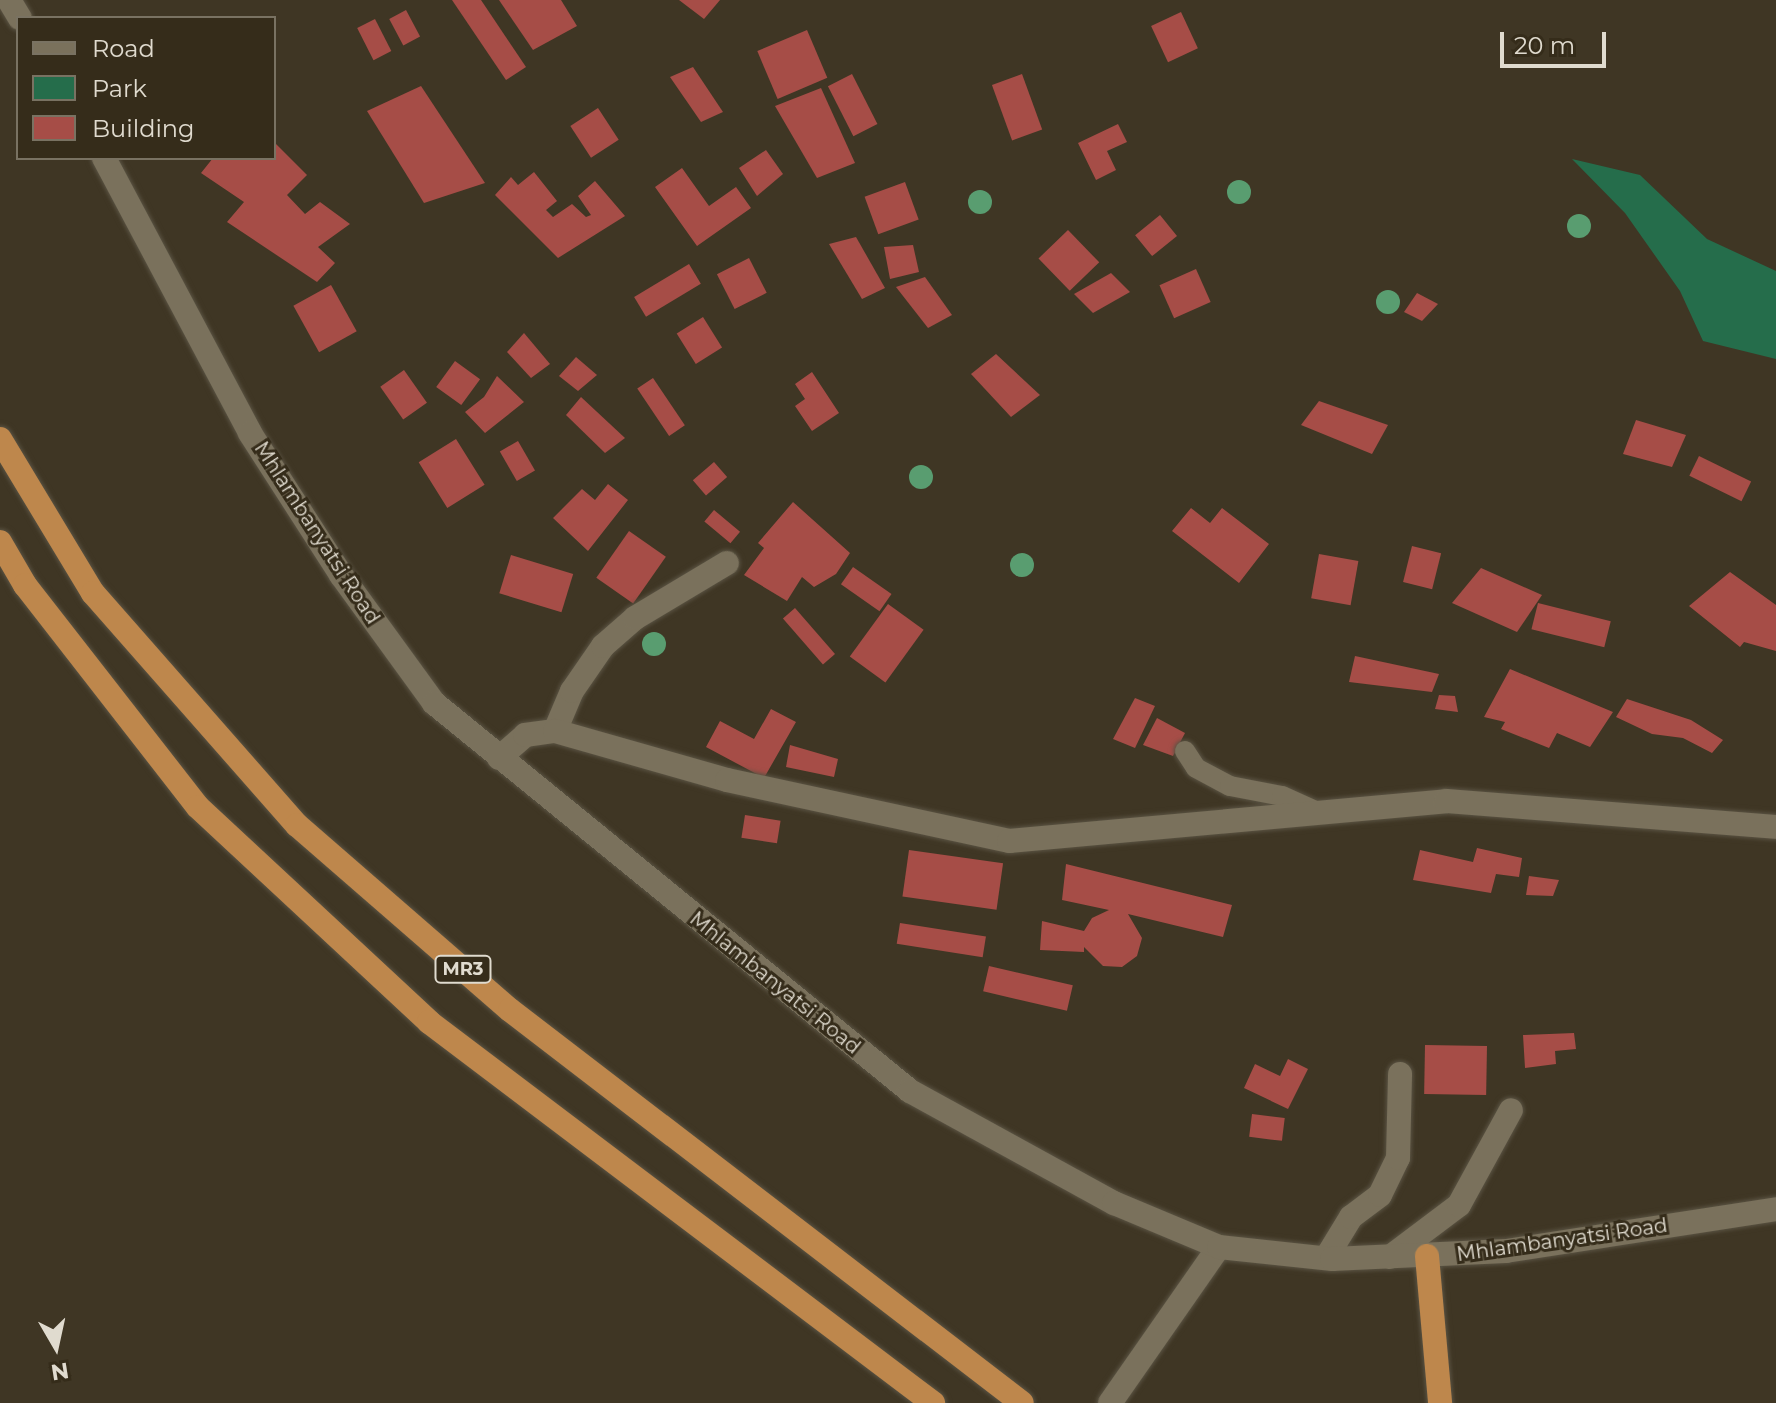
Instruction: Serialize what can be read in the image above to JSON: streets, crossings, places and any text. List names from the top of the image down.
{
  "streets": {
    "highway": ["MR3"],
    "main road": ["Mhlambanyatsi Road"]
  },
  "legend": ["Road", "Park", "Building"],
  "scale_bar": "20 m",
  "north": "bottom"
}
